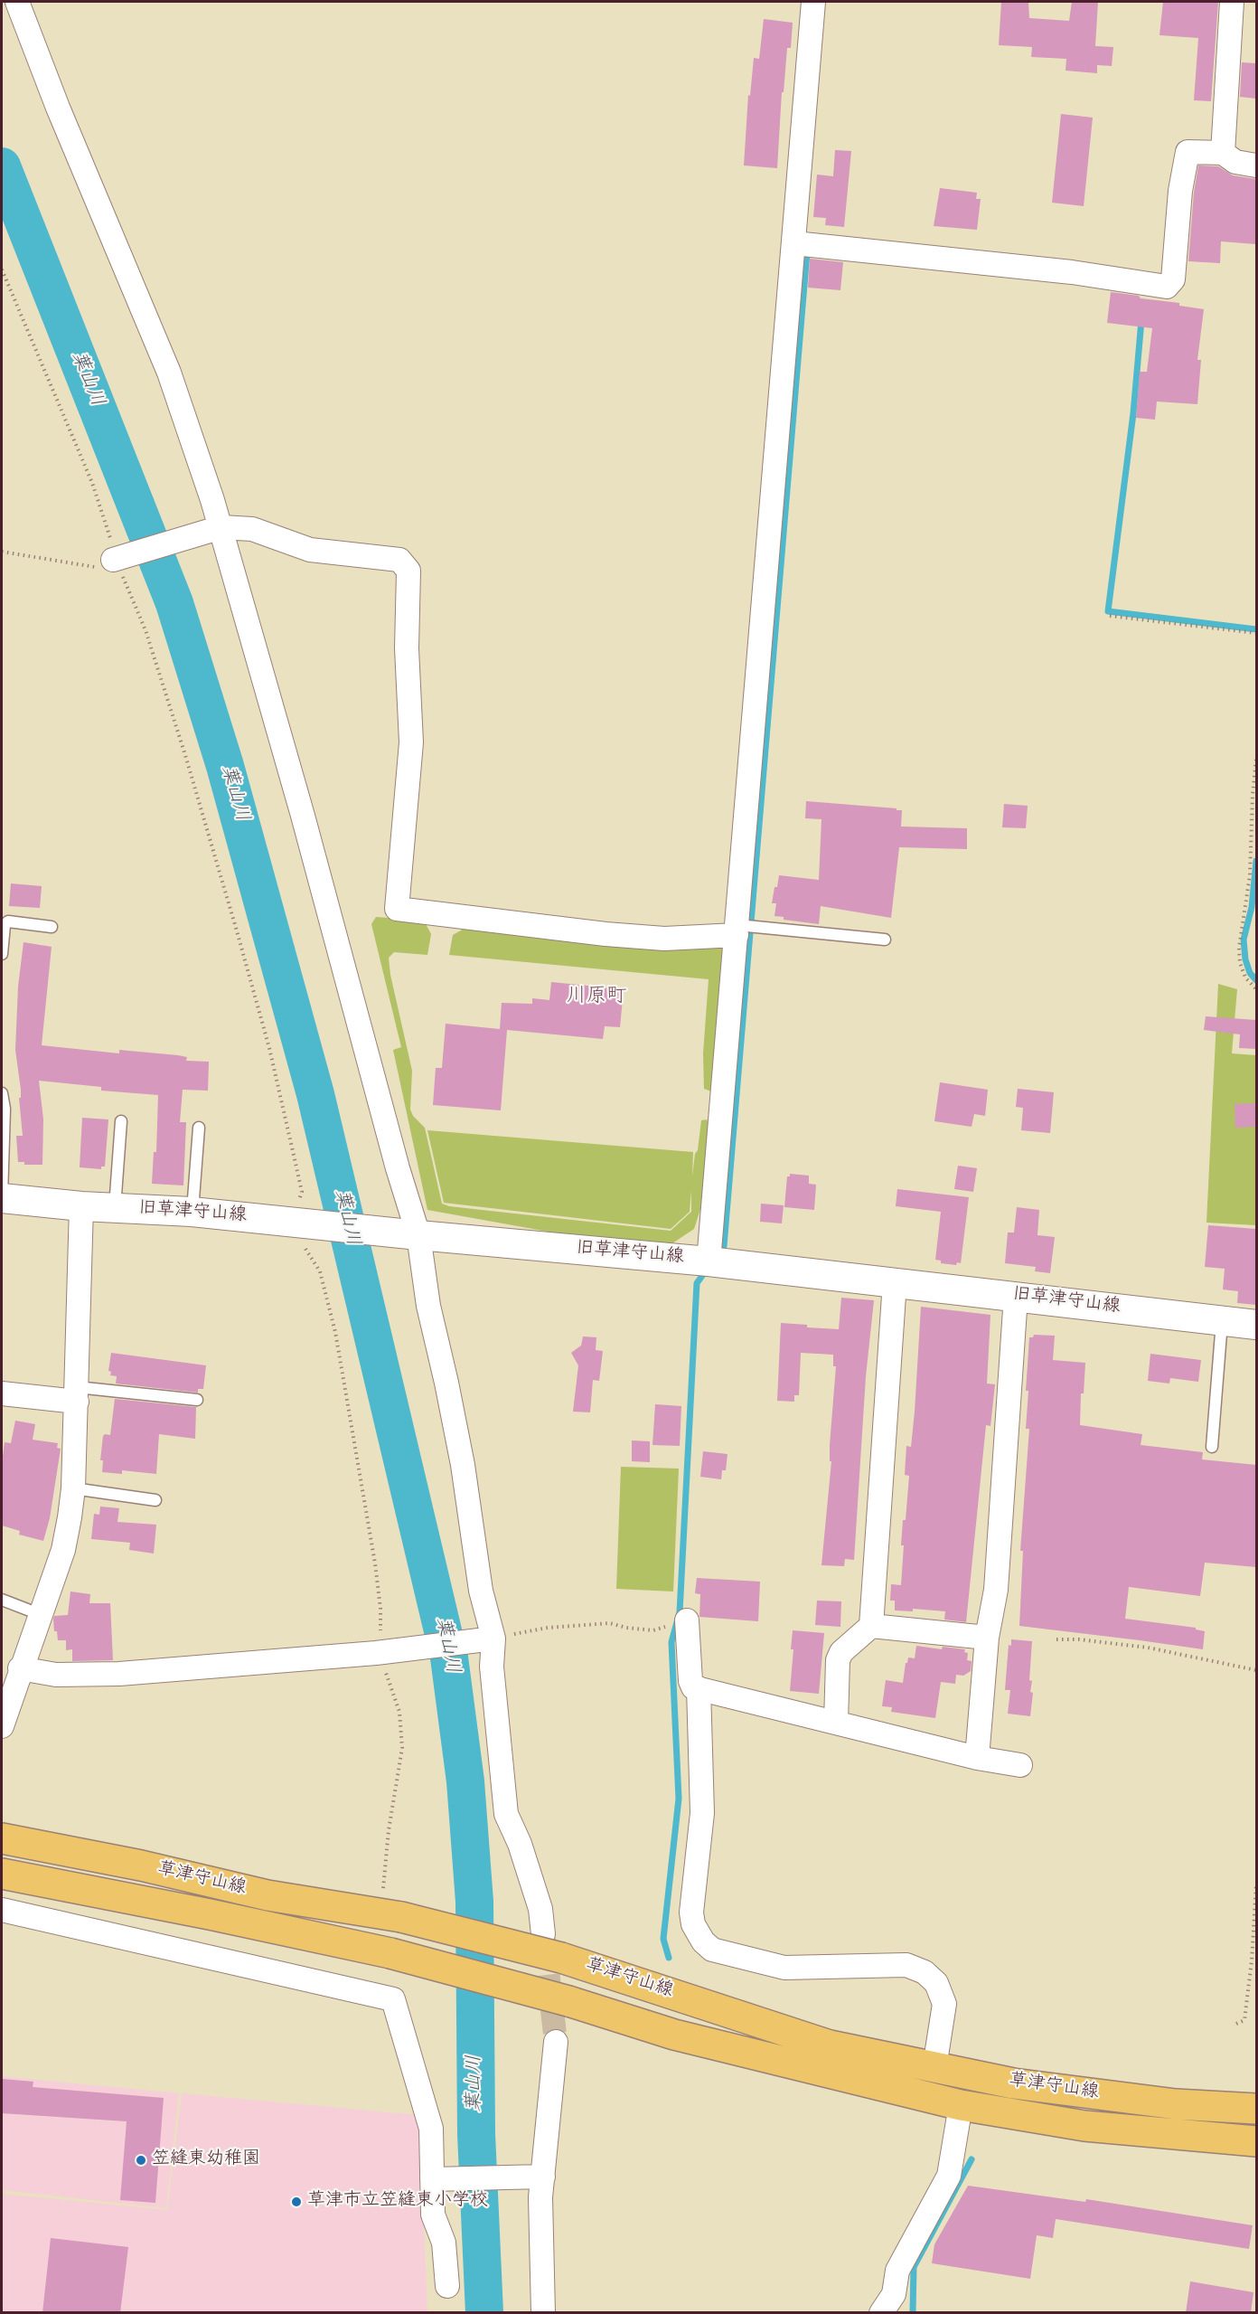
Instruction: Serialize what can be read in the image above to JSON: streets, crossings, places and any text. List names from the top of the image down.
{
  "streets": {
    "main road": ["草津守山線"],
    "street": ["旧草津守山線"]
  },
  "districts": ["川原町"],
  "water": ["葉山川"],
  "places": ["笠縫東幼稚園", "草津市立笠縫東小学校"]
}
